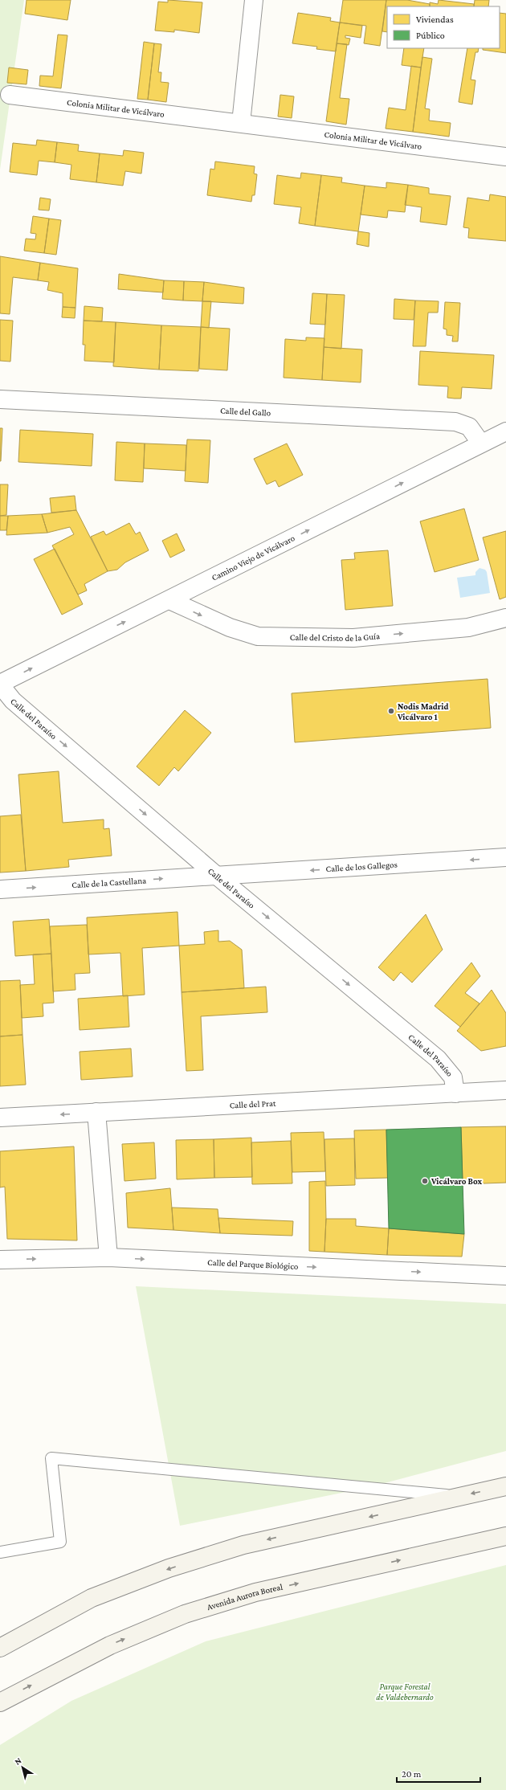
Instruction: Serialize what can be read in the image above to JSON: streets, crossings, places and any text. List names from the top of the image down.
{
  "streets": {
    "main road": ["Avenida Aurora Boreal"],
    "street": [
      "Colonia Militar de Vicálvaro",
      "Calle del Gallo",
      "Camino Viejo de Vicálvaro",
      "Calle del Cristo de la Guía",
      "Calle del Paraíso",
      "Calle de los Gallegos",
      "Calle de la Castellana",
      "Calle del Prat",
      "Calle del Parque Biológico"
    ]
  },
  "crossings": [
    ["Calle del Gallo", "Camino Viejo de Vicálvaro"],
    ["Camino Viejo de Vicálvaro", "Calle del Cristo de la Guía"],
    ["Camino Viejo de Vicálvaro", "Calle del Paraíso"],
    ["Calle del Paraíso", "Calle de los Gallegos"],
    ["Calle del Paraíso", "Calle de la Castellana"],
    ["Calle del Paraíso", "Calle del Prat"],
    ["Calle de los Gallegos", "Calle de la Castellana"]
  ],
  "one_way": [
    "Camino Viejo de Vicálvaro",
    "Calle del Cristo de la Guía",
    "Calle del Paraíso",
    "Calle de los Gallegos",
    "Calle de la Castellana",
    "Calle del Parque Biológico"
  ],
  "parks": ["Parque Forestal de Valdebernardo"],
  "places": ["Nodis Madrid Vicálvaro 1", "Vicálvaro Box"],
  "legend": ["Viviendas", "Público"],
  "scale_bar": "20 m",
  "north": "top left"
}
